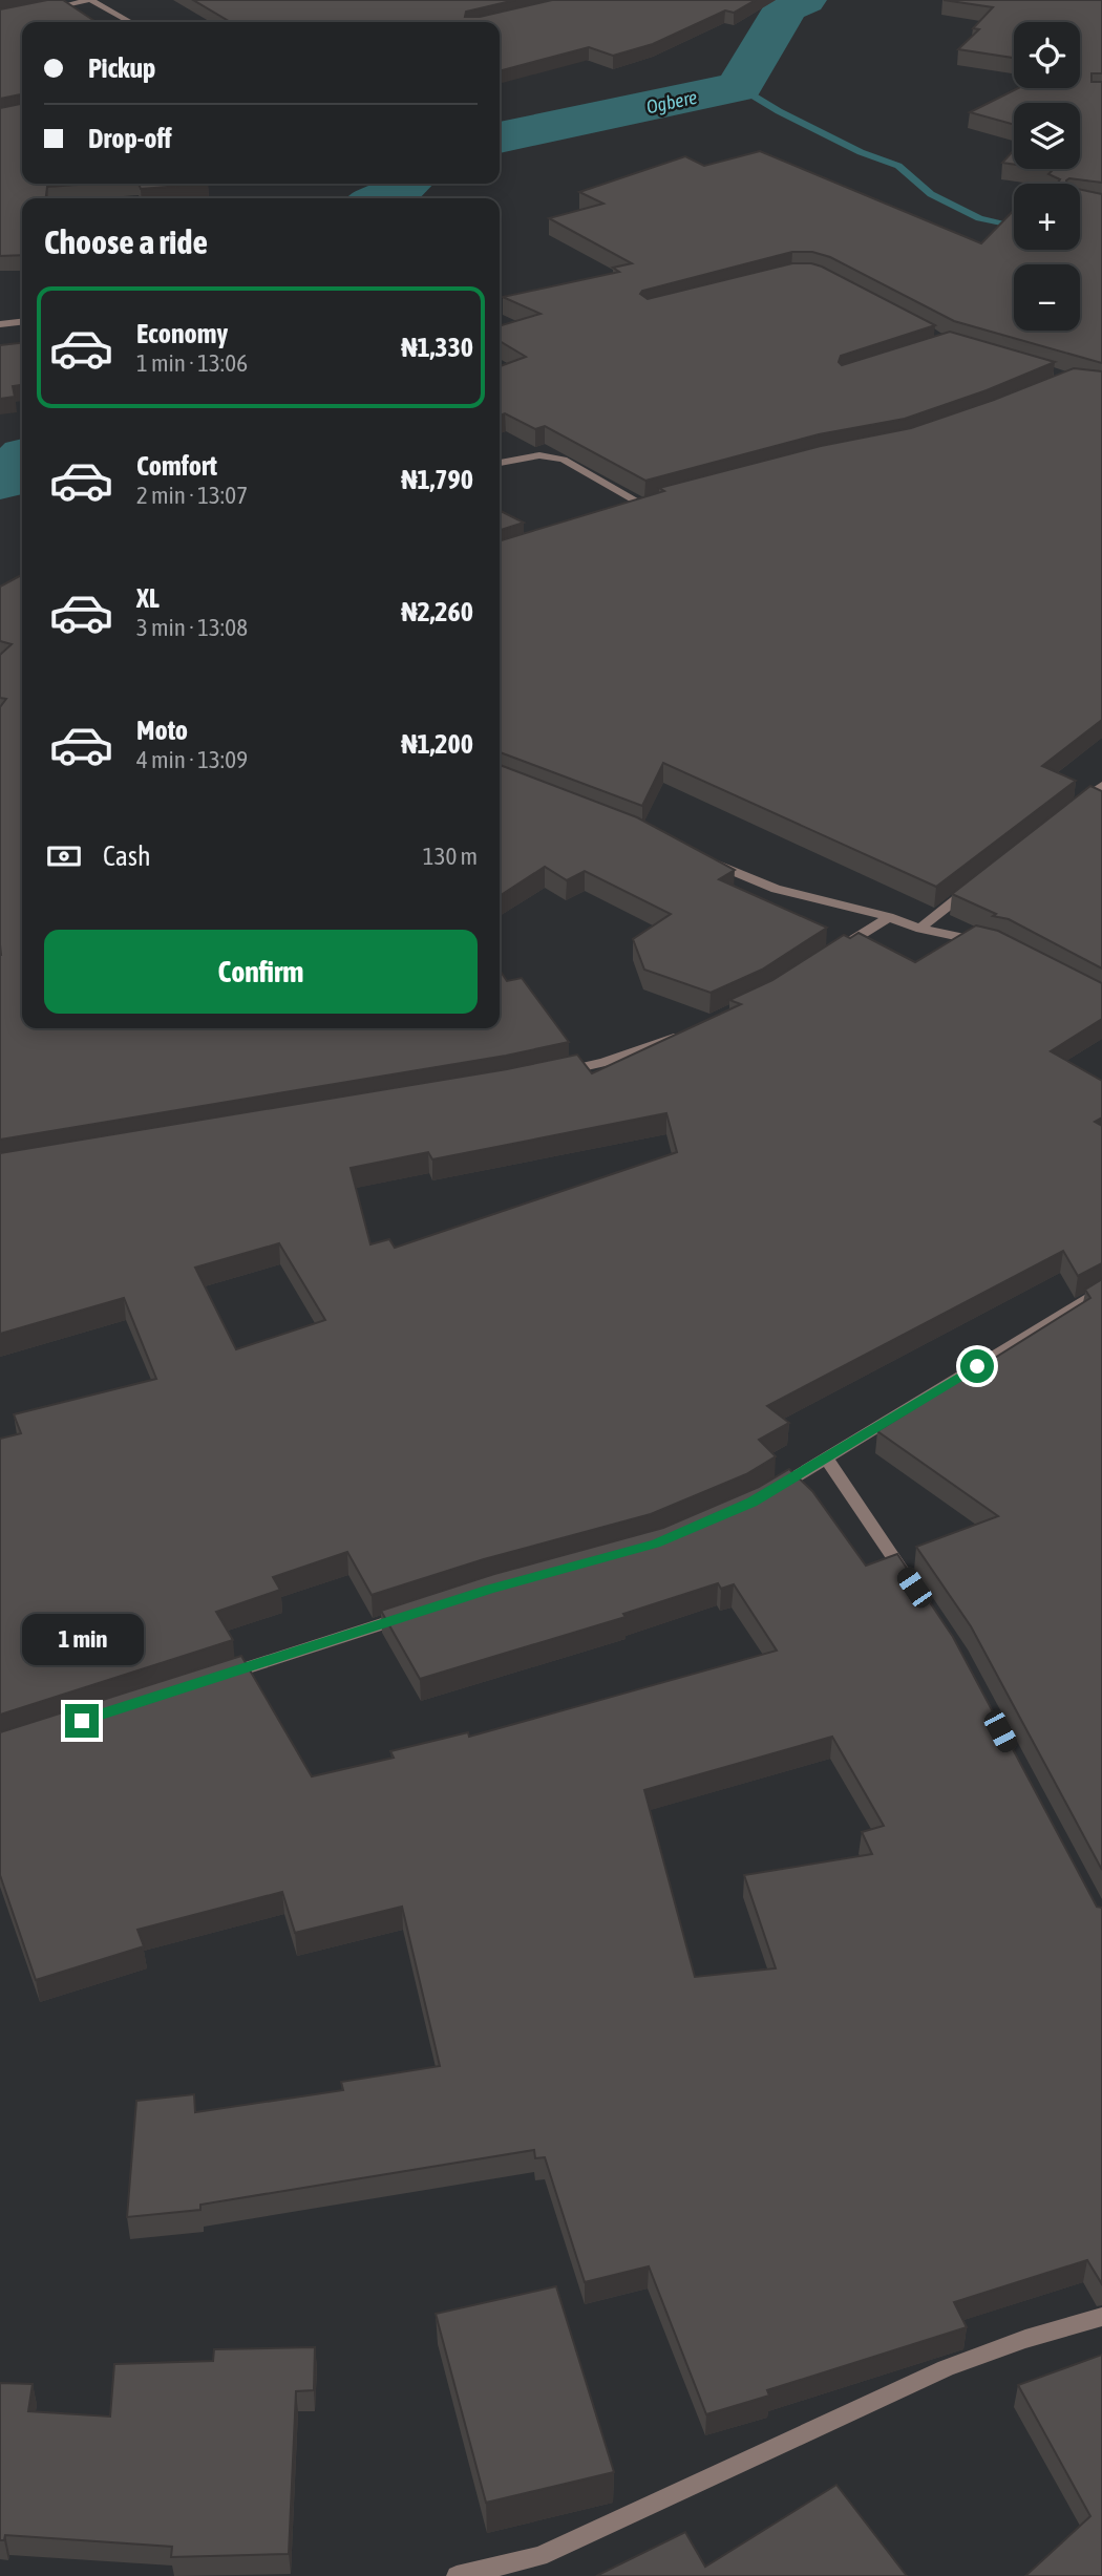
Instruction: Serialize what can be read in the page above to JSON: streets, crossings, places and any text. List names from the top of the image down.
{
  "water": ["Ogbere"],
  "page": {
    "map_buttons": ["+", "−"],
    "banner": ["Pickup", "Drop-off"],
    "heading": "Choose a ride",
    "list": [
      {
        "name": "Economy",
        "note": "1 min · 13:06",
        "value": "₦1,330"
      },
      {
        "name": "Comfort",
        "note": "2 min · 13:07",
        "value": "₦1,790"
      },
      {
        "name": "XL",
        "note": "3 min · 13:08",
        "value": "₦2,260"
      },
      {
        "name": "Moto",
        "note": "4 min · 13:09",
        "value": "₦1,200"
      }
    ],
    "pay": ["Cash", "130 m"],
    "buttons": "Confirm",
    "bubble": "1 min"
  }
}
